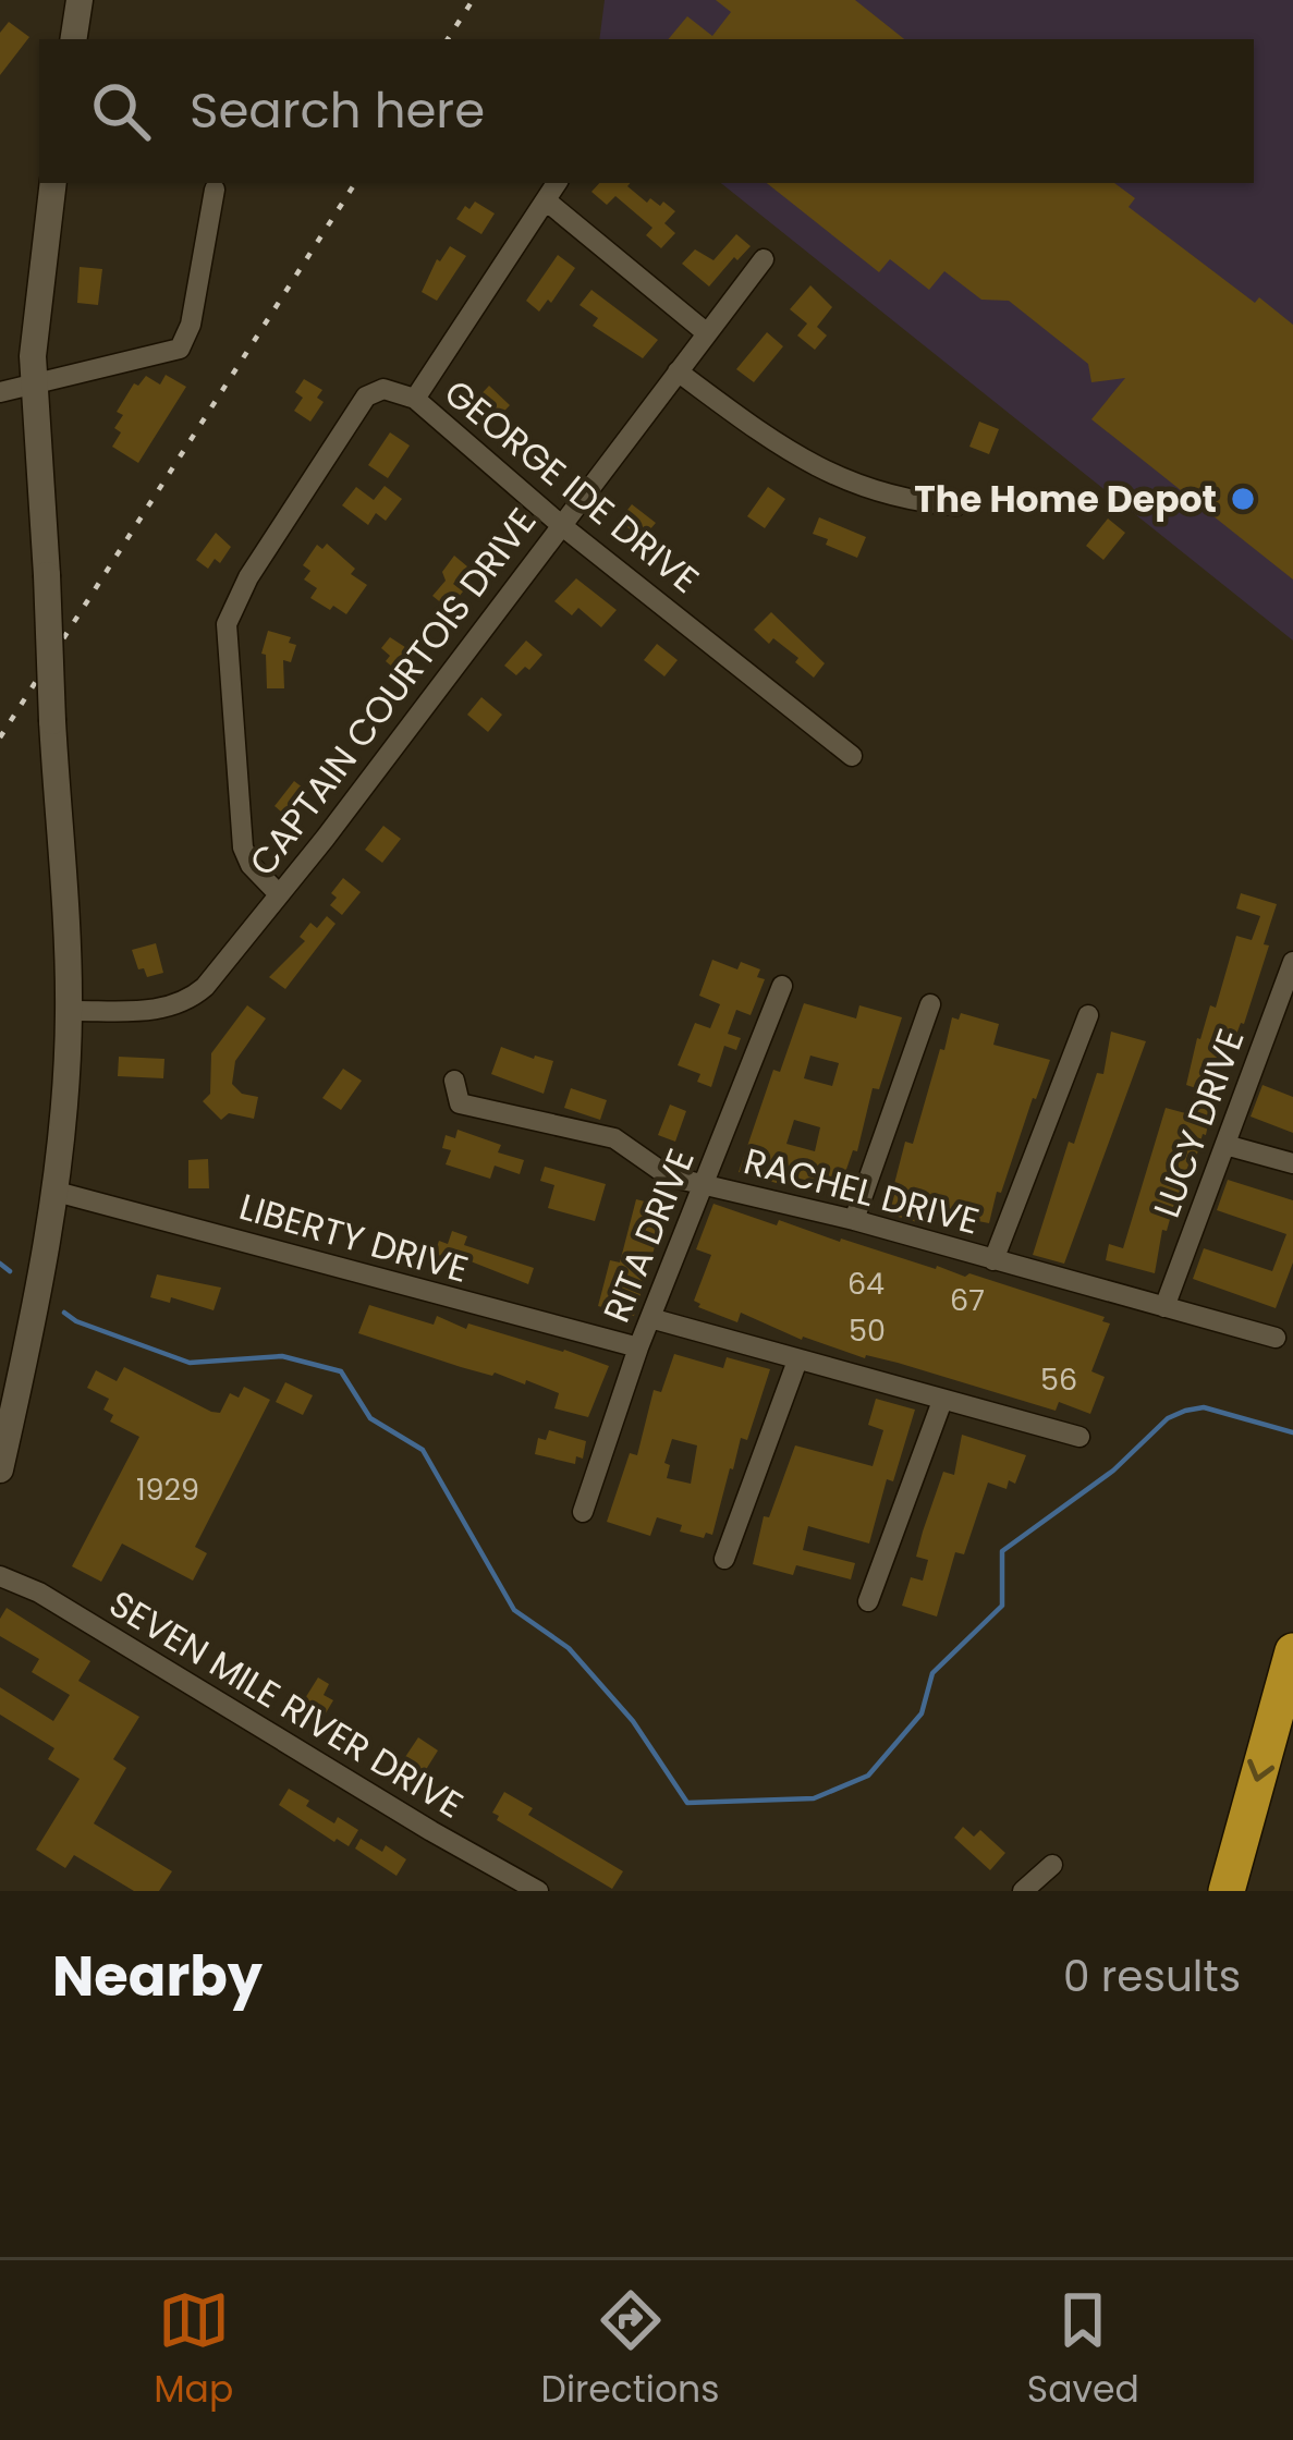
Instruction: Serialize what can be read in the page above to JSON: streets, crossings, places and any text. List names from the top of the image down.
{
  "streets": {
    "street": [
      "GEORGE IDE DRIVE",
      "CAPTAIN COURTOIS DRIVE",
      "LUCY DRIVE",
      "RACHEL DRIVE",
      "RITA DRIVE",
      "LIBERTY DRIVE",
      "SEVEN MILE RIVER DRIVE"
    ]
  },
  "crossings": [
    ["GEORGE IDE DRIVE", "CAPTAIN COURTOIS DRIVE"],
    ["LUCY DRIVE", "RACHEL DRIVE"],
    ["RACHEL DRIVE", "RITA DRIVE"],
    ["RITA DRIVE", "LIBERTY DRIVE"]
  ],
  "places": ["The Home Depot"],
  "house_numbers": [
    "64",
    "67",
    "50",
    "56",
    "1929"
  ],
  "page": {
    "search": "Search here",
    "heading": ["Nearby", "0 results"],
    "nav": ["Map", "Directions", "Saved"]
  }
}
